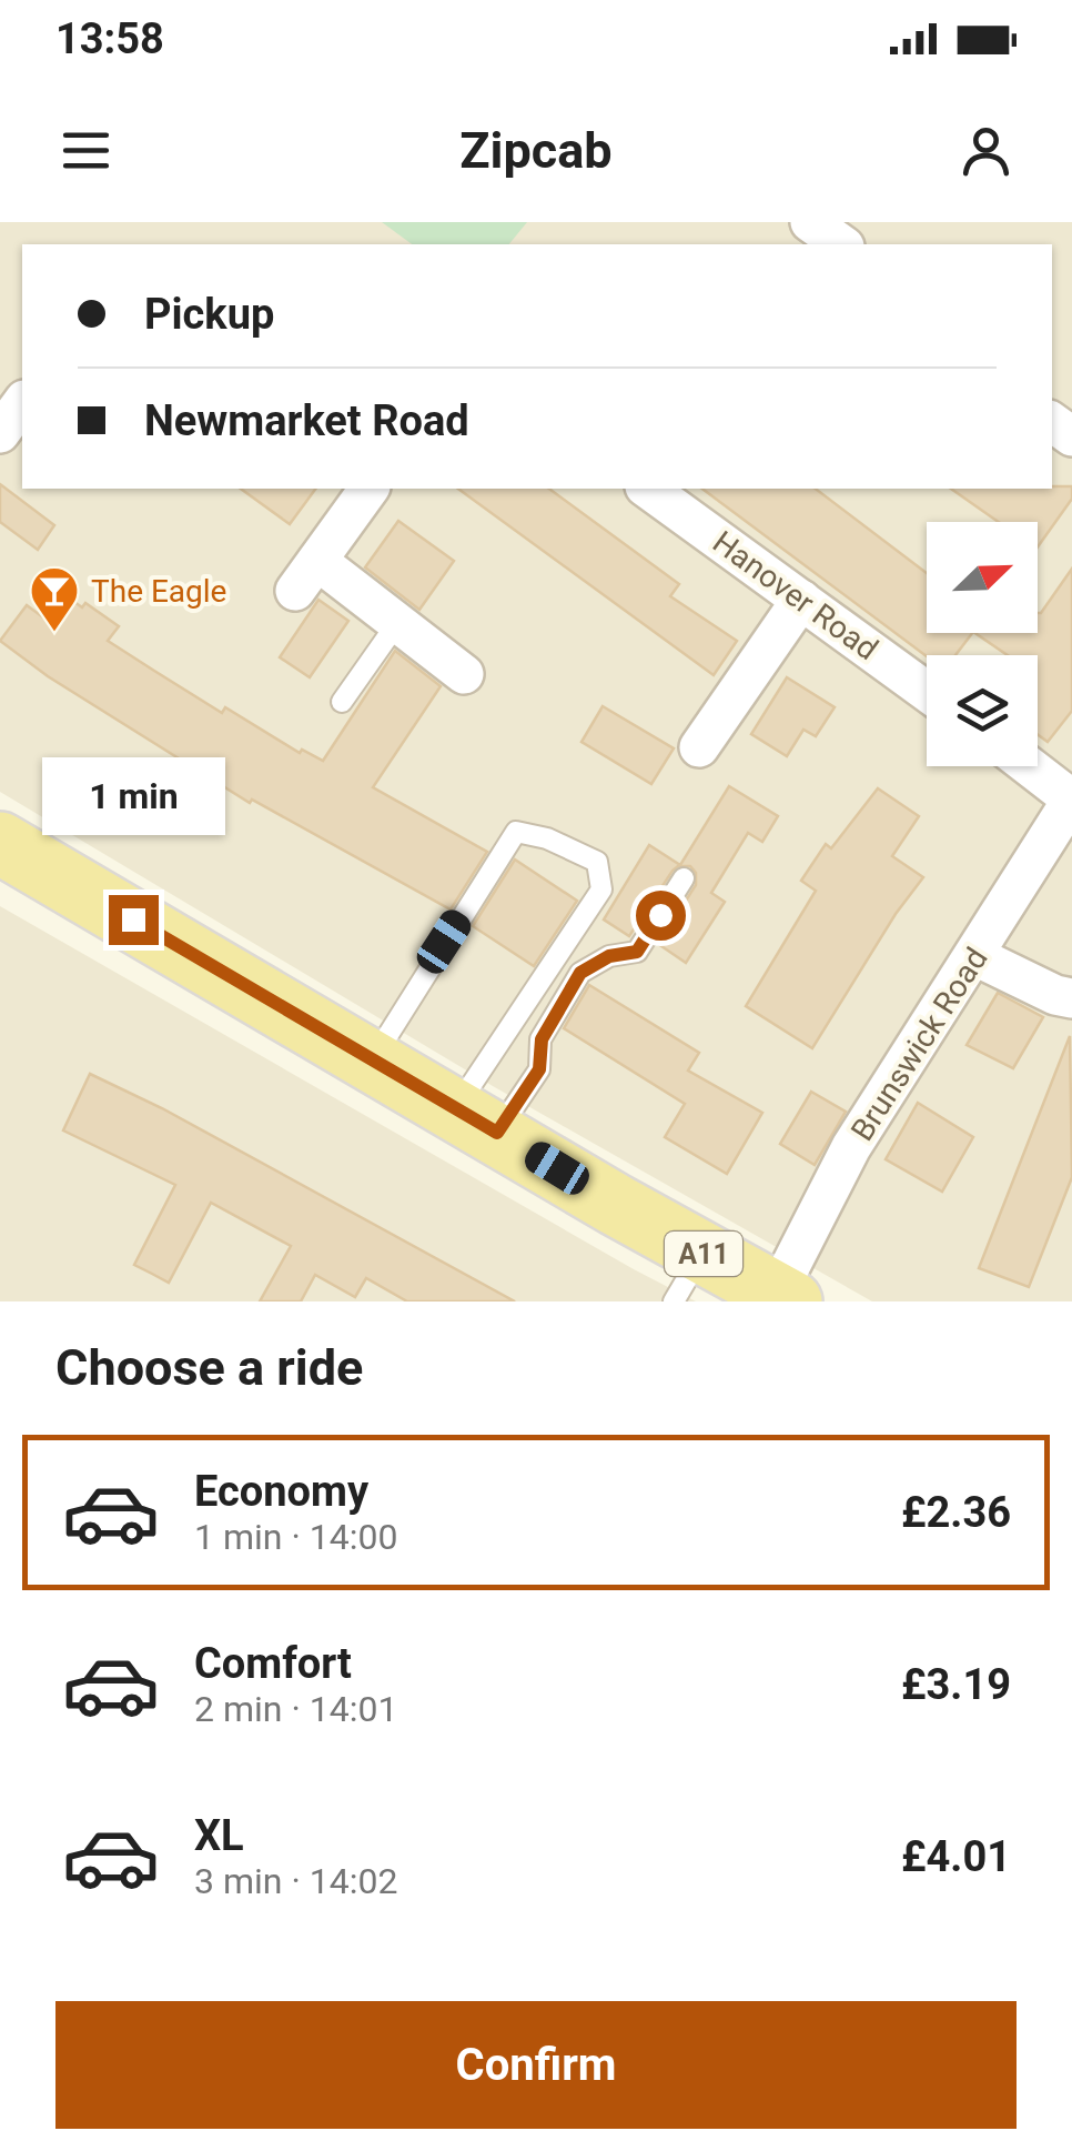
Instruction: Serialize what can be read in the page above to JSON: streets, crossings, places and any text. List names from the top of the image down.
{
  "streets": {
    "main road": ["A11"],
    "street": ["Hanover Road", "Brunswick Road"]
  },
  "crossings": [
    ["Brunswick Road", "A11"]
  ],
  "places": {
    "bar": ["The Eagle"]
  },
  "north": "top right",
  "page": {
    "status": "13:58",
    "header": "Zipcab",
    "banner": ["Pickup", "Newmarket Road"],
    "bubble": "1 min",
    "heading": "Choose a ride",
    "list": [
      {
        "name": "Economy",
        "note": "1 min · 14:00",
        "value": "£2.36"
      },
      {
        "name": "Comfort",
        "note": "2 min · 14:01",
        "value": "£3.19"
      },
      {
        "name": "XL",
        "note": "3 min · 14:02",
        "value": "£4.01"
      }
    ],
    "buttons": "Confirm"
  }
}
